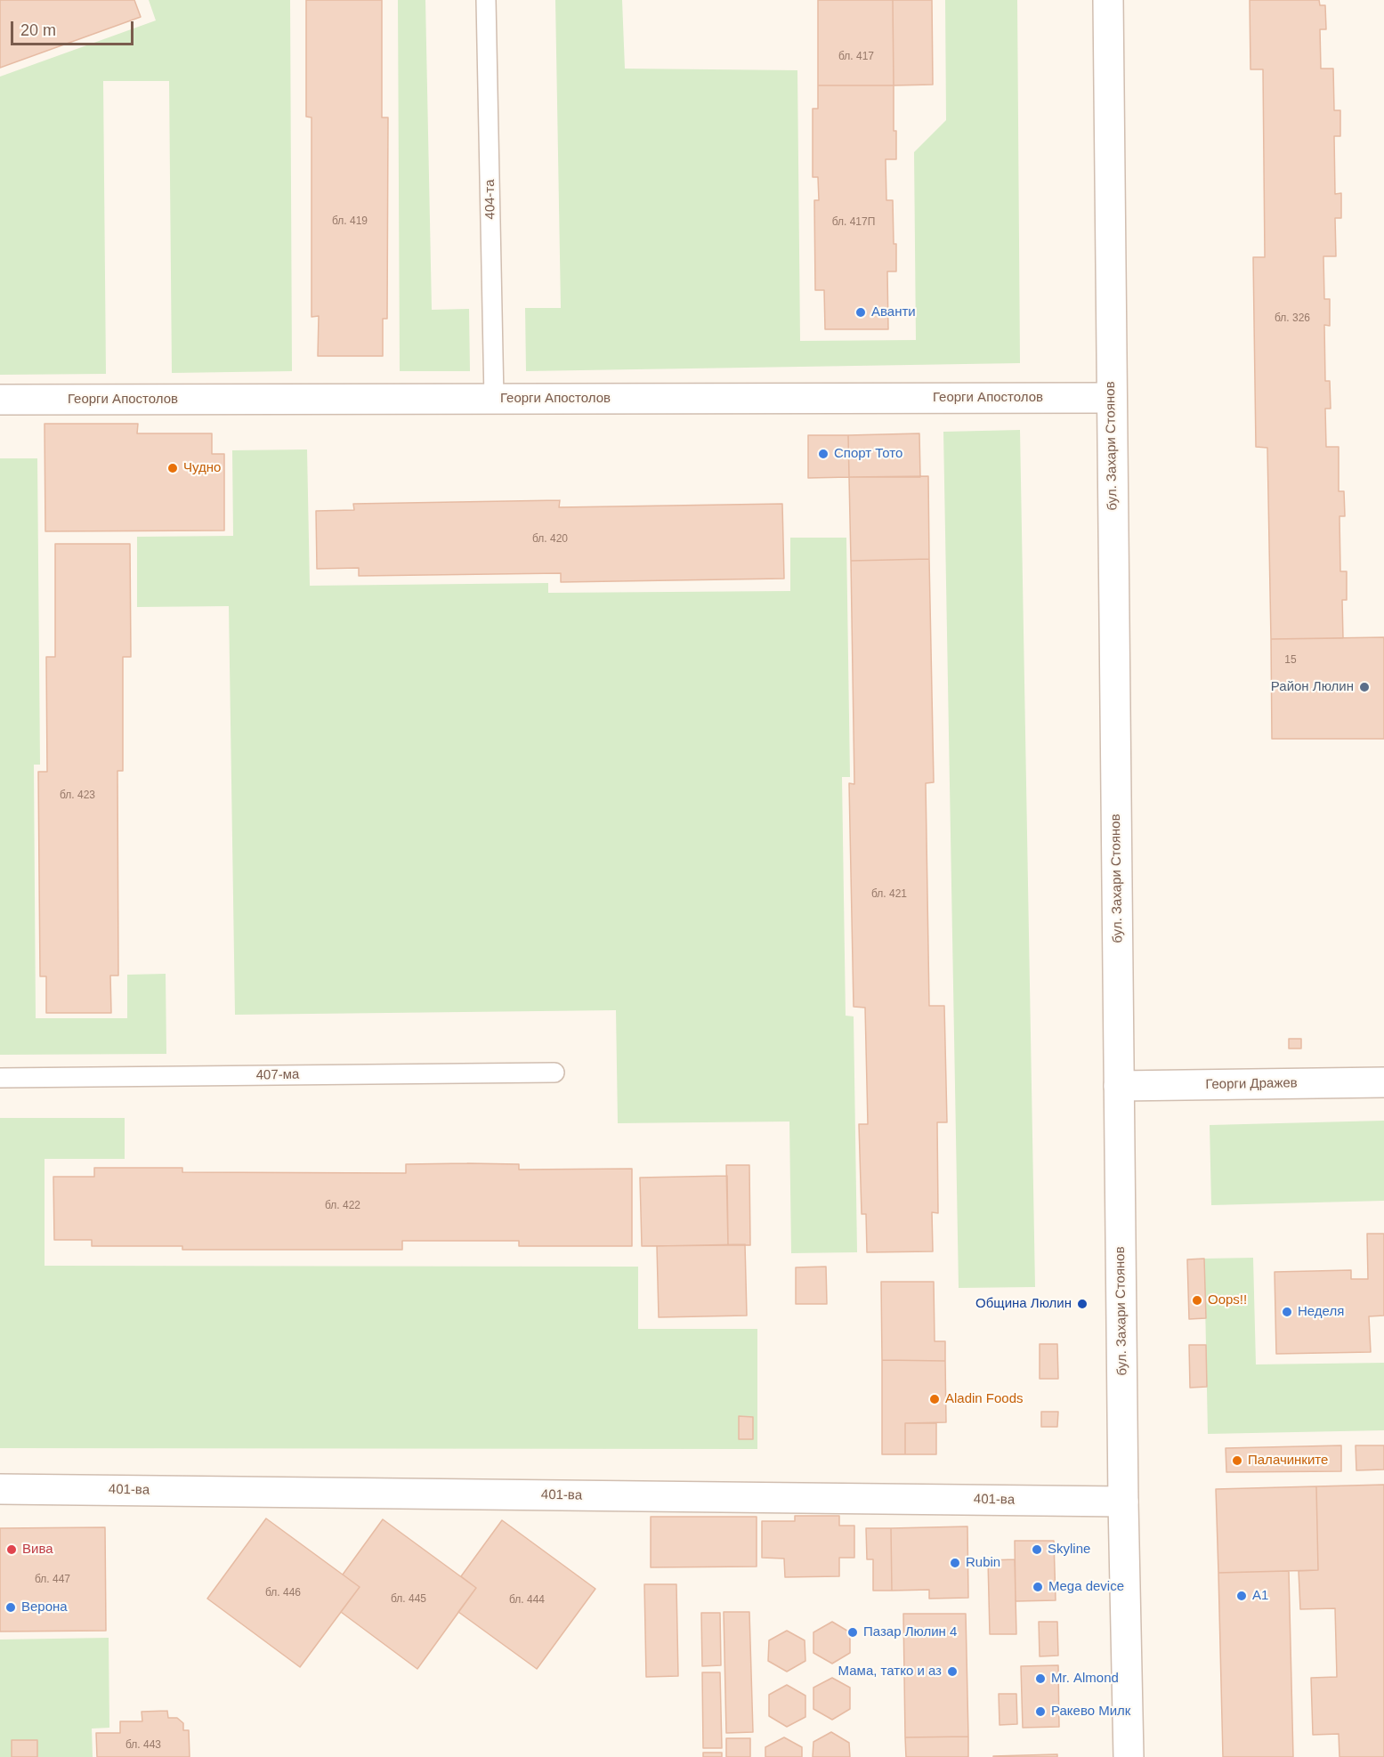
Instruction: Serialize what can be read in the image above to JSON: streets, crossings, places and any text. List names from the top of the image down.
{
  "streets": {
    "street": [
      "Георги Апостолов",
      "бул. Захари Стоянов",
      "Георги Дражев",
      "401-ва"
    ],
    "lane": ["404-та", "407-ма"]
  },
  "crossings": [
    ["404-та", "Георги Апостолов"],
    ["Георги Апостолов", "бул. Захари Стоянов"],
    ["бул. Захари Стоянов", "Георги Дражев"],
    ["бул. Захари Стоянов", "401-ва"]
  ],
  "places": [
    "Аванти",
    "Спорт Тото",
    "Чудно",
    "Район Люлин",
    "Oops!!",
    "Община Люлин",
    "Неделя",
    "Aladin Foods",
    "Палачинките",
    "Вива",
    "Skyline",
    "Rubin",
    "Mega device",
    "A1",
    "Верона",
    "Пазар Люлин 4",
    "Мама, татко и аз",
    "Mr. Almond",
    "Ракево Милк"
  ],
  "house_numbers": [
    "бл. 417",
    "бл. 419",
    "бл. 417П",
    "бл. 326",
    "бл. 420",
    "15",
    "бл. 423",
    "бл. 421",
    "бл. 422",
    "бл. 447",
    "бл. 446",
    "бл. 445",
    "бл. 444",
    "бл. 443"
  ],
  "scale_bar": "20 m"
}
